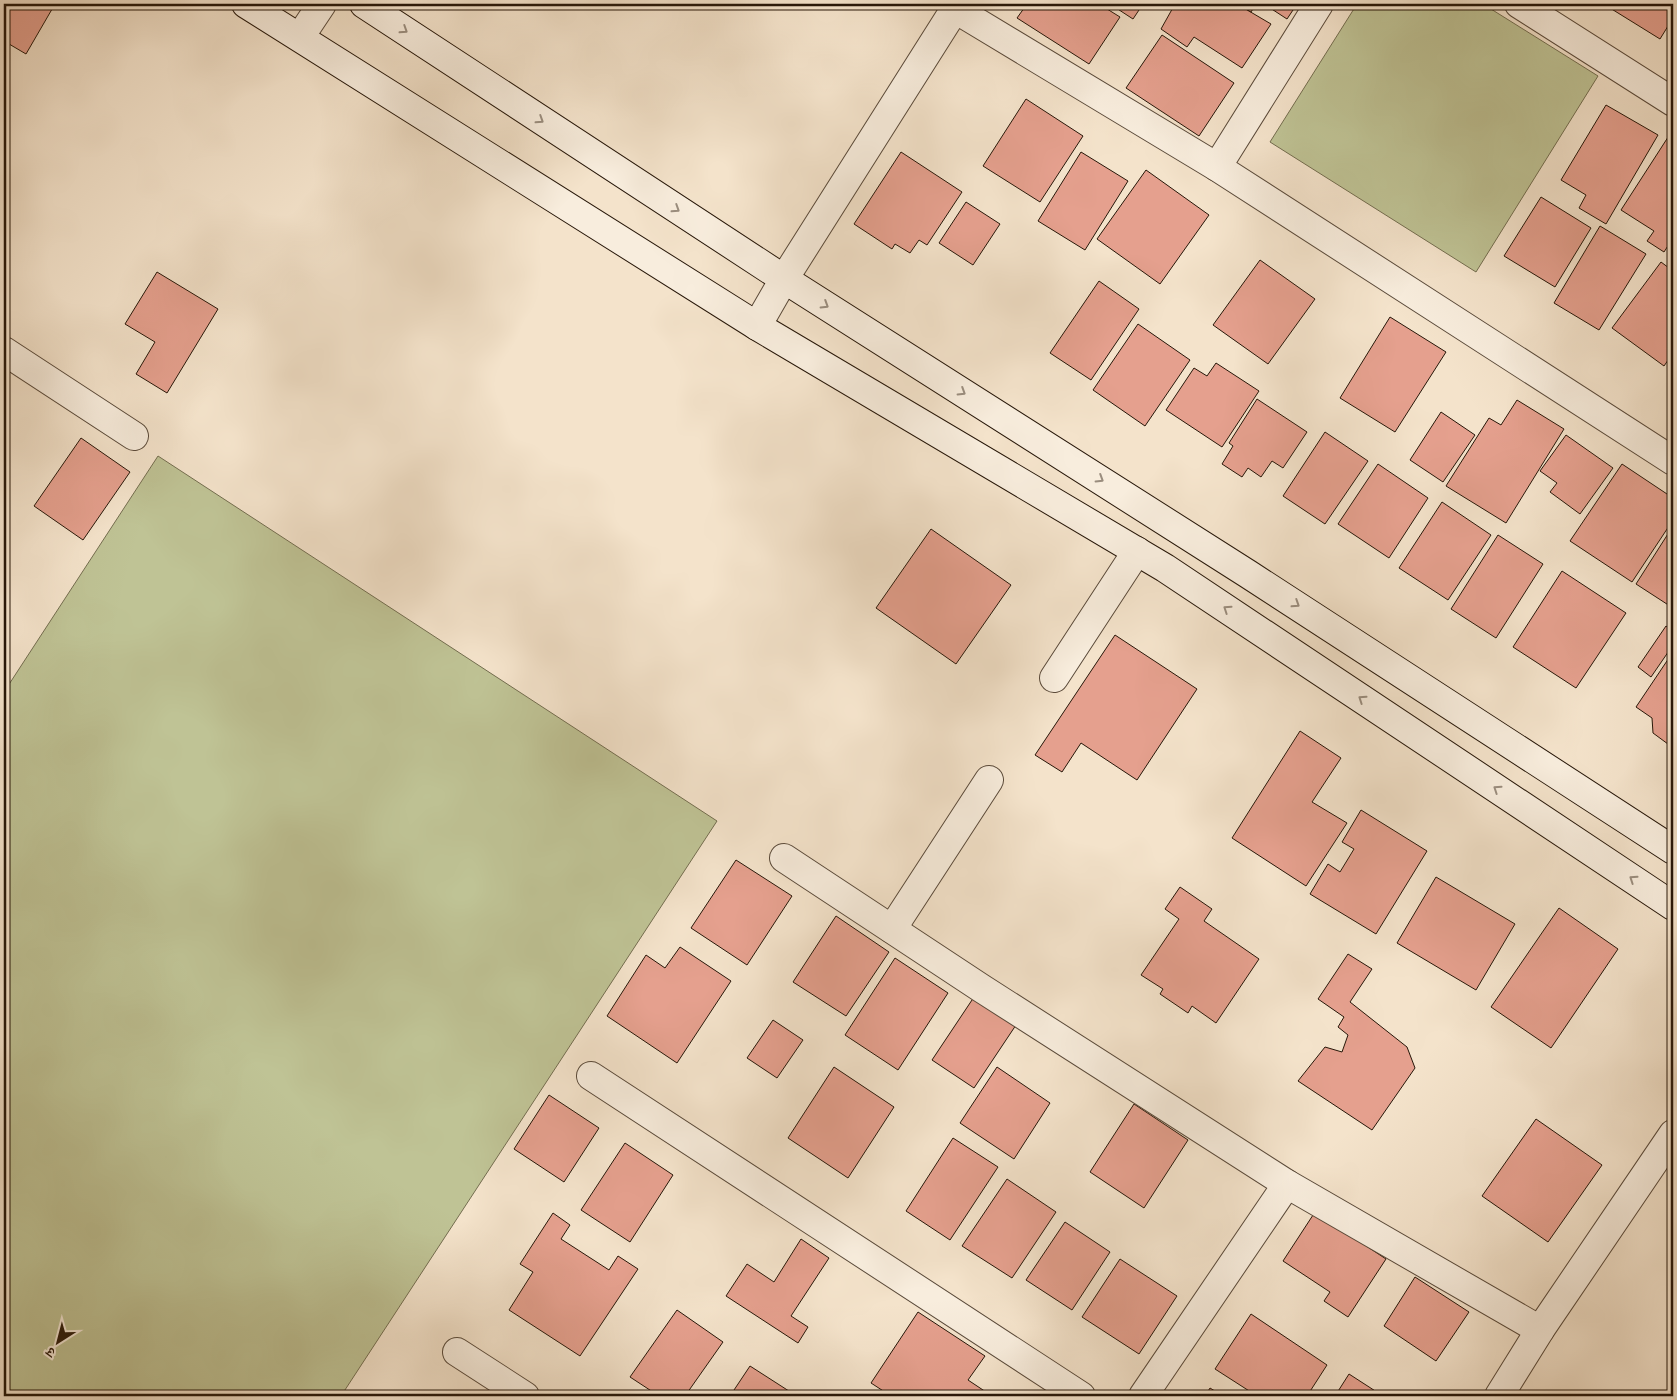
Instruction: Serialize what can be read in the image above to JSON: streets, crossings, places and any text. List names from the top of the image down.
{
  "north": "bottom left"
}
